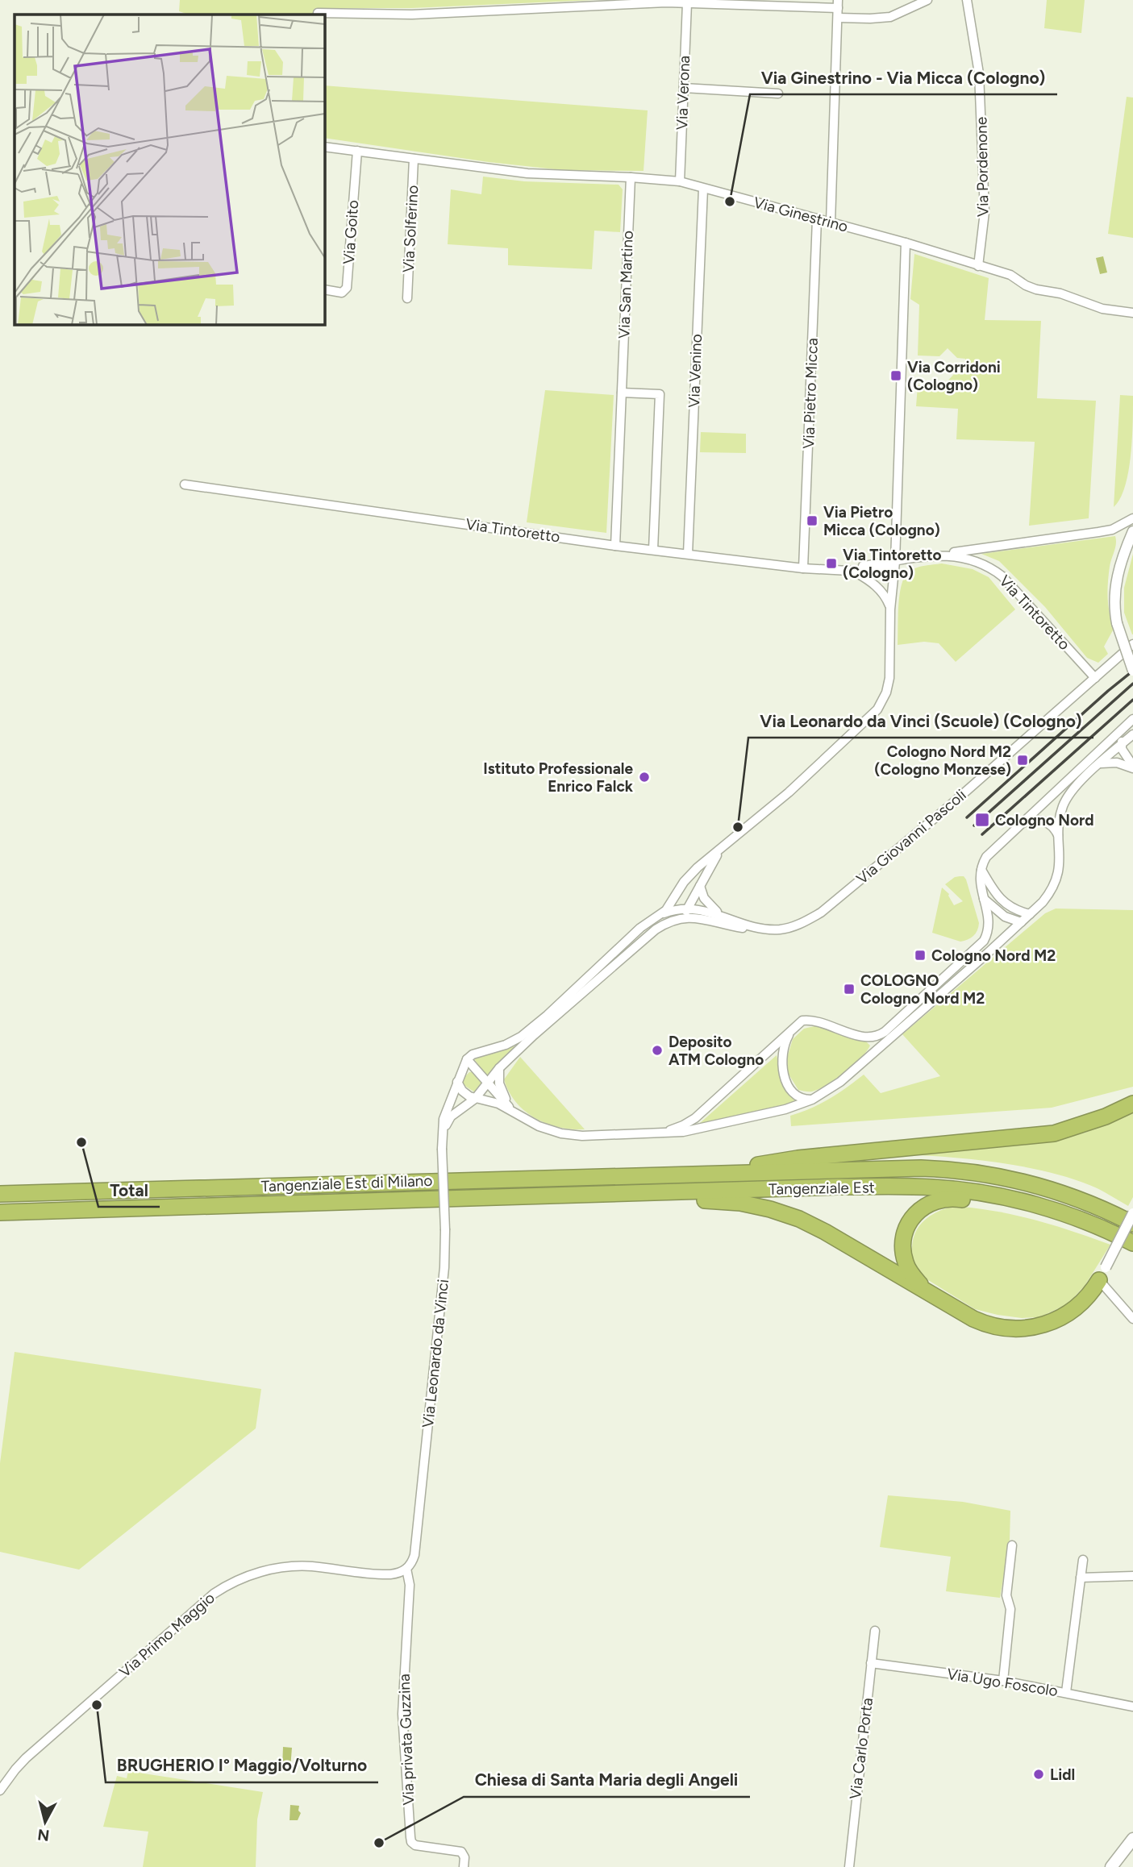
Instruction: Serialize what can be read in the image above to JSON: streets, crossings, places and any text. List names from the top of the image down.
{
  "streets": {
    "highway": ["Tangenziale Est di Milano", "Tangenziale Est"],
    "street": [
      "Via Verona",
      "Via Pordenone",
      "Via Ginestrino",
      "Via Solferino",
      "Via Goito",
      "Via San Martino",
      "Via Venino",
      "Via Pietro Micca",
      "Via Tintoretto",
      "Via Giovanni Pascoli",
      "Via Leonardo da Vinci",
      "Via Primo Maggio",
      "Via Ugo Foscolo",
      "Via privata Guzzina",
      "Via Carlo Porta"
    ]
  },
  "crossings": [
    ["Via Verona", "Via Ginestrino"],
    ["Via Pordenone", "Via Ginestrino"],
    ["Via Ginestrino", "Via Solferino"],
    ["Via Ginestrino", "Via Goito"],
    ["Via Ginestrino", "Via San Martino"],
    ["Via Ginestrino", "Via Venino"],
    ["Via Ginestrino", "Via Pietro Micca"],
    ["Via San Martino", "Via Tintoretto"],
    ["Via Venino", "Via Tintoretto"],
    ["Via Pietro Micca", "Via Tintoretto"],
    ["Via Tintoretto", "Via Giovanni Pascoli"],
    ["Tangenziale Est di Milano", "Tangenziale Est"],
    ["Via Leonardo da Vinci", "Via Primo Maggio"],
    ["Via Leonardo da Vinci", "Via privata Guzzina"],
    ["Via Primo Maggio", "Via privata Guzzina"],
    ["Via Ugo Foscolo", "Via Carlo Porta"]
  ],
  "places": {
    "other": [
      "Via Ginestrino - Via Micca (Cologno)",
      "Istituto Professionale Enrico Falck",
      "Via Leonardo da Vinci (Scuole) (Cologno)",
      "Deposito ATM Cologno",
      "Total",
      "BRUGHERIO I° Maggio/Volturno",
      "Lidl",
      "Chiesa di Santa Maria degli Angeli"
    ],
    "transit": [
      "Via Corridoni (Cologno)",
      "Via Pietro Micca (Cologno)",
      "Via Tintoretto (Cologno)",
      "Cologno Nord M2 (Cologno Monzese)",
      "Cologno Nord",
      "Cologno Nord M2",
      "COLOGNO Cologno Nord M2"
    ]
  },
  "north": "bottom"
}
